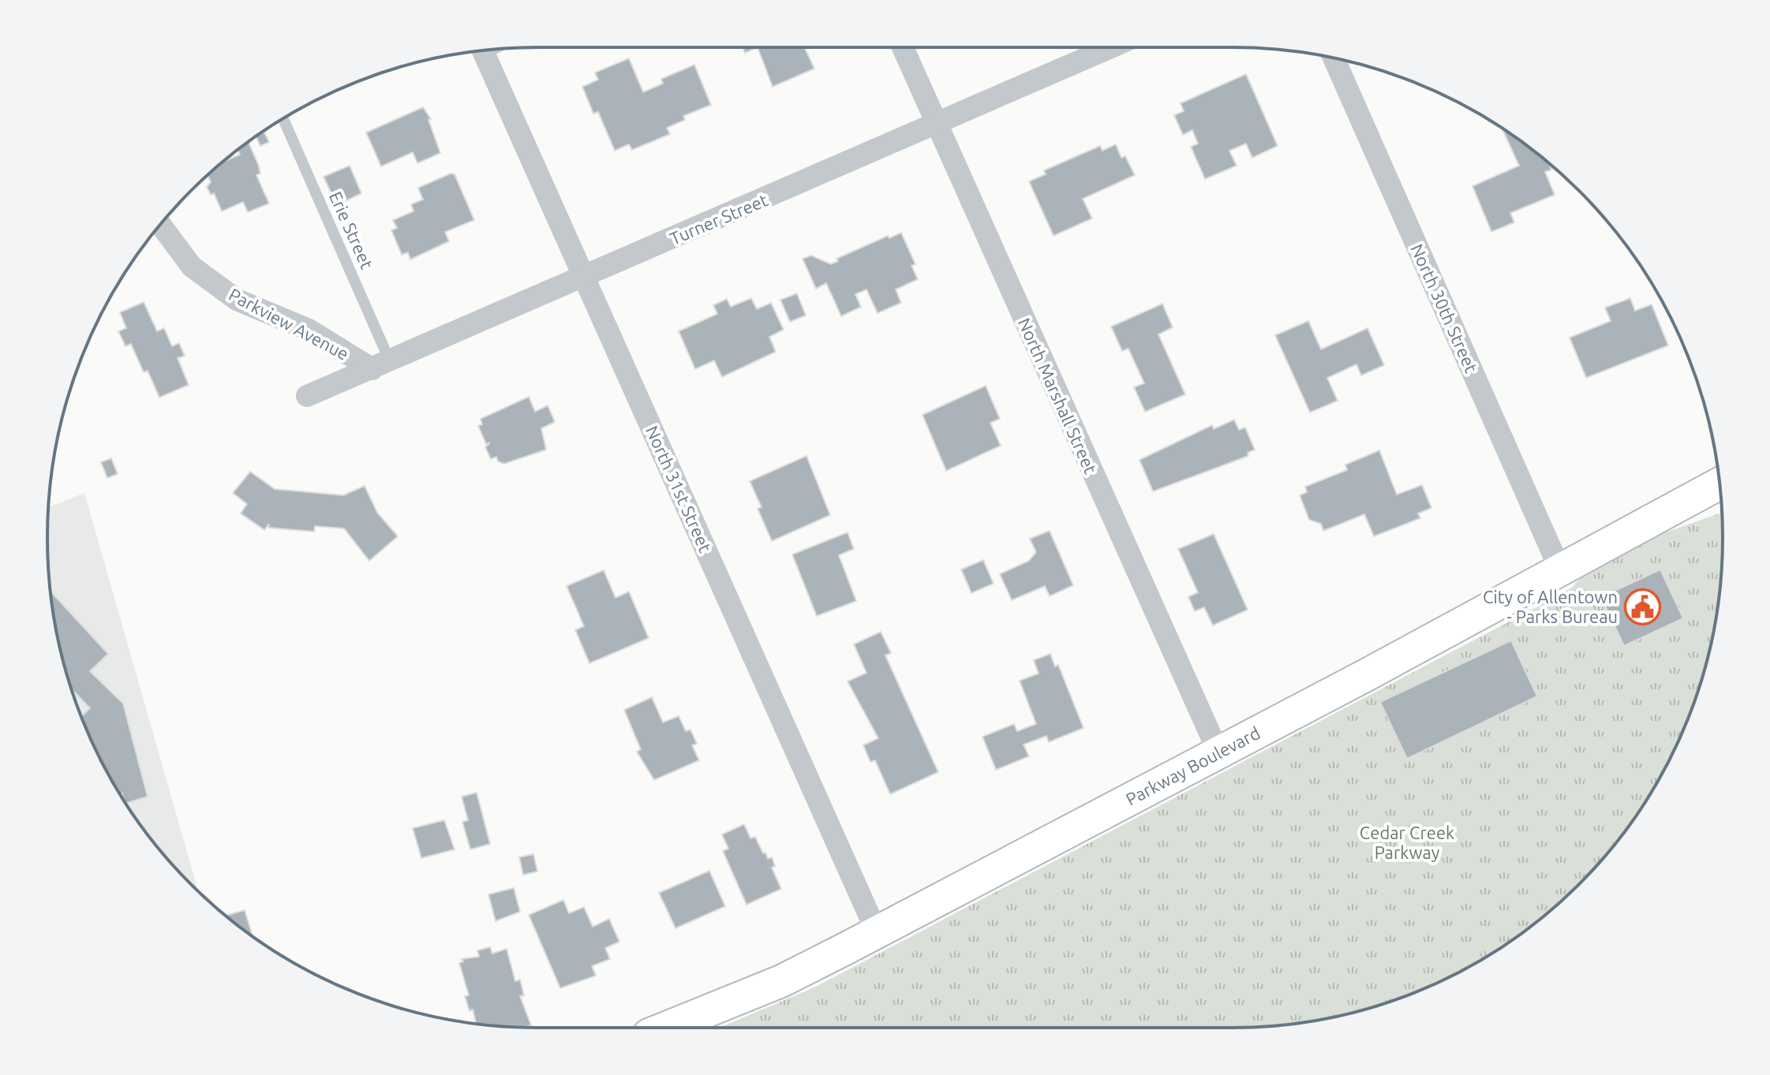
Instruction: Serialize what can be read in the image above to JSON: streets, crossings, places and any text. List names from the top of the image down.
{
  "streets": {
    "street": [
      "Turner Street",
      "North 30th Street",
      "Parkview Avenue",
      "North Marshall Street",
      "North 31st Street",
      "Parkway Boulevard"
    ],
    "lane": ["Erie Street"]
  },
  "crossings": [
    ["Turner Street", "Erie Street"],
    ["Turner Street", "Parkview Avenue"],
    ["Turner Street", "North Marshall Street"],
    ["Turner Street", "North 31st Street"],
    ["Erie Street", "Parkview Avenue"],
    ["North 30th Street", "Parkway Boulevard"],
    ["North Marshall Street", "Parkway Boulevard"],
    ["North 31st Street", "Parkway Boulevard"]
  ],
  "parks": ["Cedar Creek Parkway"],
  "places": {
    "public building": ["City of Allentown - Parks Bureau"]
  }
}
